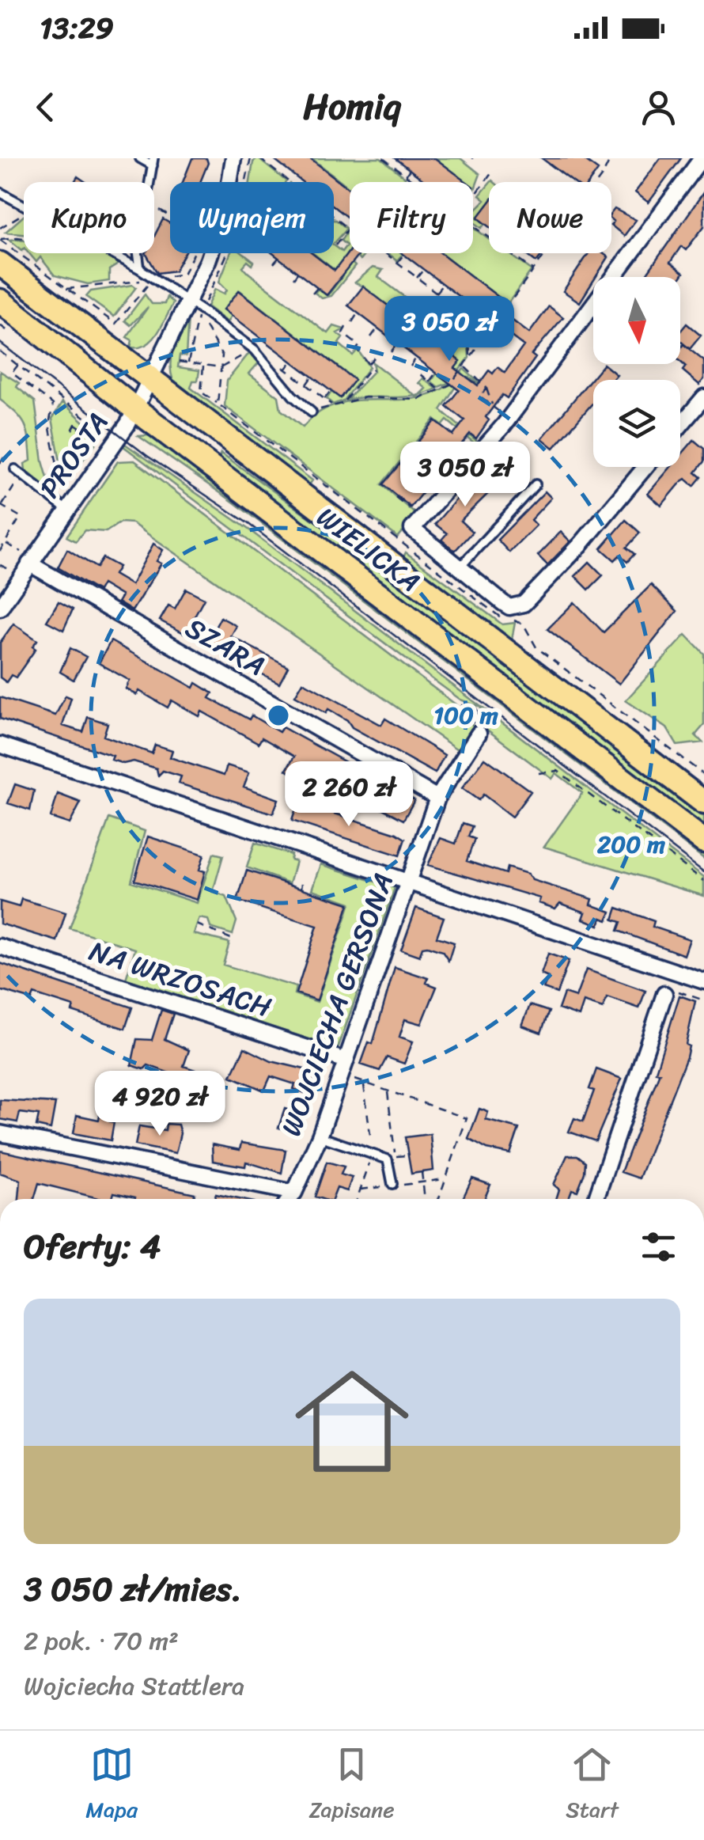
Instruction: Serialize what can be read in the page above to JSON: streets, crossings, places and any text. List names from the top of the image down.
{
  "streets": {
    "main road": ["WIELICKA"],
    "street": [
      "PROSTA",
      "SZARA",
      "NA WRZOSACH",
      "WOJCIECHA GERSONA"
    ]
  },
  "crossings": [
    ["PROSTA", "WIELICKA"],
    ["PROSTA", "SZARA"],
    ["SZARA", "WOJCIECHA GERSONA"],
    ["NA WRZOSACH", "WOJCIECHA GERSONA"]
  ],
  "north": "bottom",
  "page": {
    "status": "13:29",
    "header": "Homiq",
    "chip": [
      "Kupno",
      "Wynajem",
      "Filtry",
      "Nowe"
    ],
    "price": [
      "3 050 zł",
      "3 050 zł",
      "2 260 zł",
      "4 920 zł"
    ],
    "heading": "Oferty: 4",
    "list": [
      {
        "name": "3 050 zł/mies.",
        "note": "2 pok. · 70 m² · Wojciecha Stattlera"
      }
    ],
    "tabs": ["Mapa", "Zapisane", "Start"]
  },
  "rings": ["100 m", "200 m"]
}
